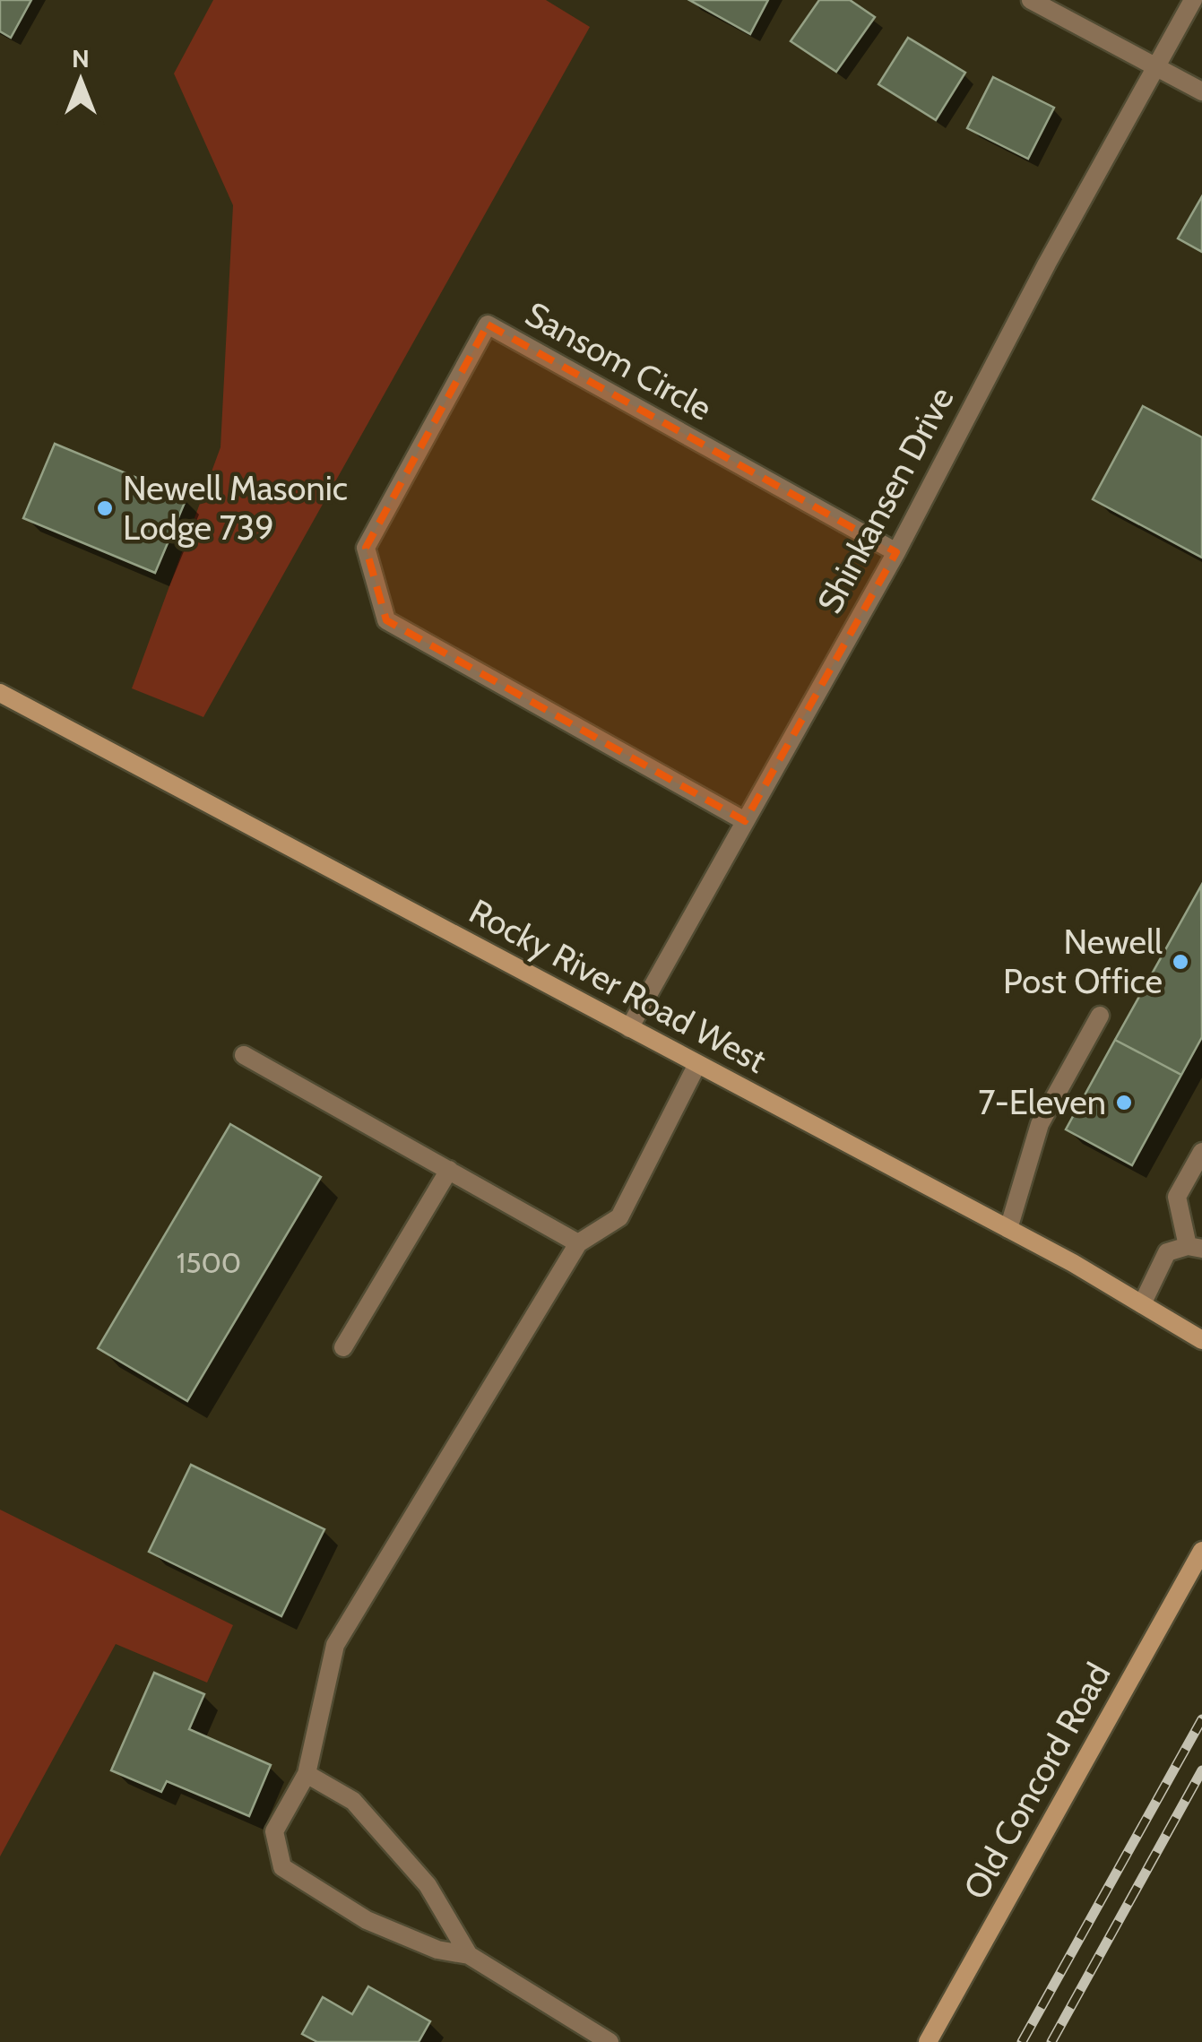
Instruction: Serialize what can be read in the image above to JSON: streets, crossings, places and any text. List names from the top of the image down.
{
  "streets": {
    "street": [
      "Sansom Circle",
      "Shinkansen Drive",
      "Rocky River Road West",
      "Old Concord Road"
    ]
  },
  "crossings": [
    ["Sansom Circle", "Shinkansen Drive"],
    ["Shinkansen Drive", "Rocky River Road West"]
  ],
  "places": ["Newell Masonic Lodge 739", "Newell Post Office", "7-Eleven"],
  "house_numbers": ["1500"],
  "north": "top"
}
